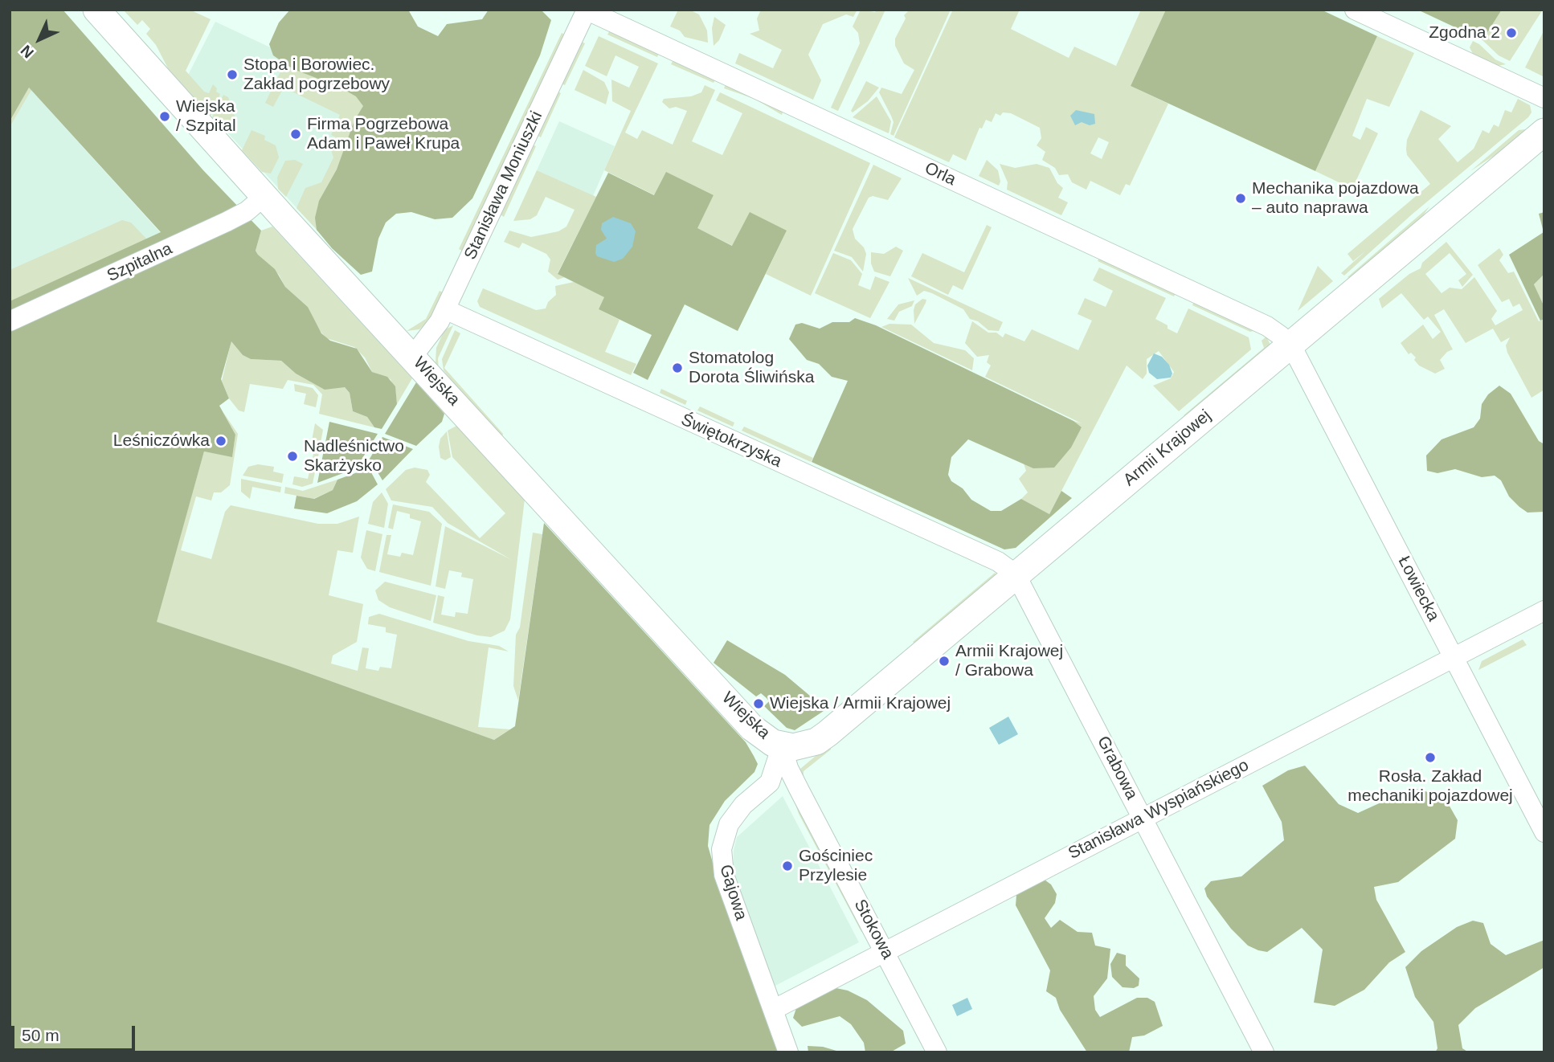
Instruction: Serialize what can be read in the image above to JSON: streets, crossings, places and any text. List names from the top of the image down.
{
  "streets": {
    "street": [
      "Orla",
      "Stanisława Moniuszki",
      "Szpitalna",
      "Wiejska",
      "Świętokrzyska",
      "Armii Krajowej",
      "Łowiecka",
      "Grabowa",
      "Stanisława Wyspiańskiego",
      "Gajowa",
      "Stokowa"
    ]
  },
  "crossings": [
    ["Orla", "Stanisława Moniuszki"],
    ["Orla", "Armii Krajowej"],
    ["Orla", "Łowiecka"],
    ["Stanisława Moniuszki", "Wiejska"],
    ["Stanisława Moniuszki", "Świętokrzyska"],
    ["Szpitalna", "Wiejska"],
    ["Wiejska", "Armii Krajowej"],
    ["Wiejska", "Gajowa"],
    ["Wiejska", "Stokowa"],
    ["Świętokrzyska", "Armii Krajowej"],
    ["Świętokrzyska", "Grabowa"],
    ["Armii Krajowej", "Łowiecka"],
    ["Armii Krajowej", "Grabowa"],
    ["Armii Krajowej", "Gajowa"],
    ["Armii Krajowej", "Stokowa"],
    ["Łowiecka", "Stanisława Wyspiańskiego"],
    ["Grabowa", "Stanisława Wyspiańskiego"],
    ["Stanisława Wyspiańskiego", "Gajowa"],
    ["Stanisława Wyspiańskiego", "Stokowa"],
    ["Gajowa", "Stokowa"]
  ],
  "places": [
    "Zgodna 2",
    "Stopa i Borowiec. Zakład pogrzebowy",
    "Wiejska / Szpital",
    "Firma Pogrzebowa Adam i Paweł Krupa",
    "Mechanika pojazdowa – auto naprawa",
    "Stomatolog Dorota Śliwińska",
    "Leśniczówka",
    "Nadleśnictwo Skarżysko",
    "Armii Krajowej / Grabowa",
    "Wiejska / Armii Krajowej",
    "Rosła. Zakład mechaniki pojazdowej",
    "Gościniec Przylesie"
  ],
  "scale_bar": "50 m",
  "north": "bottom left"
}
